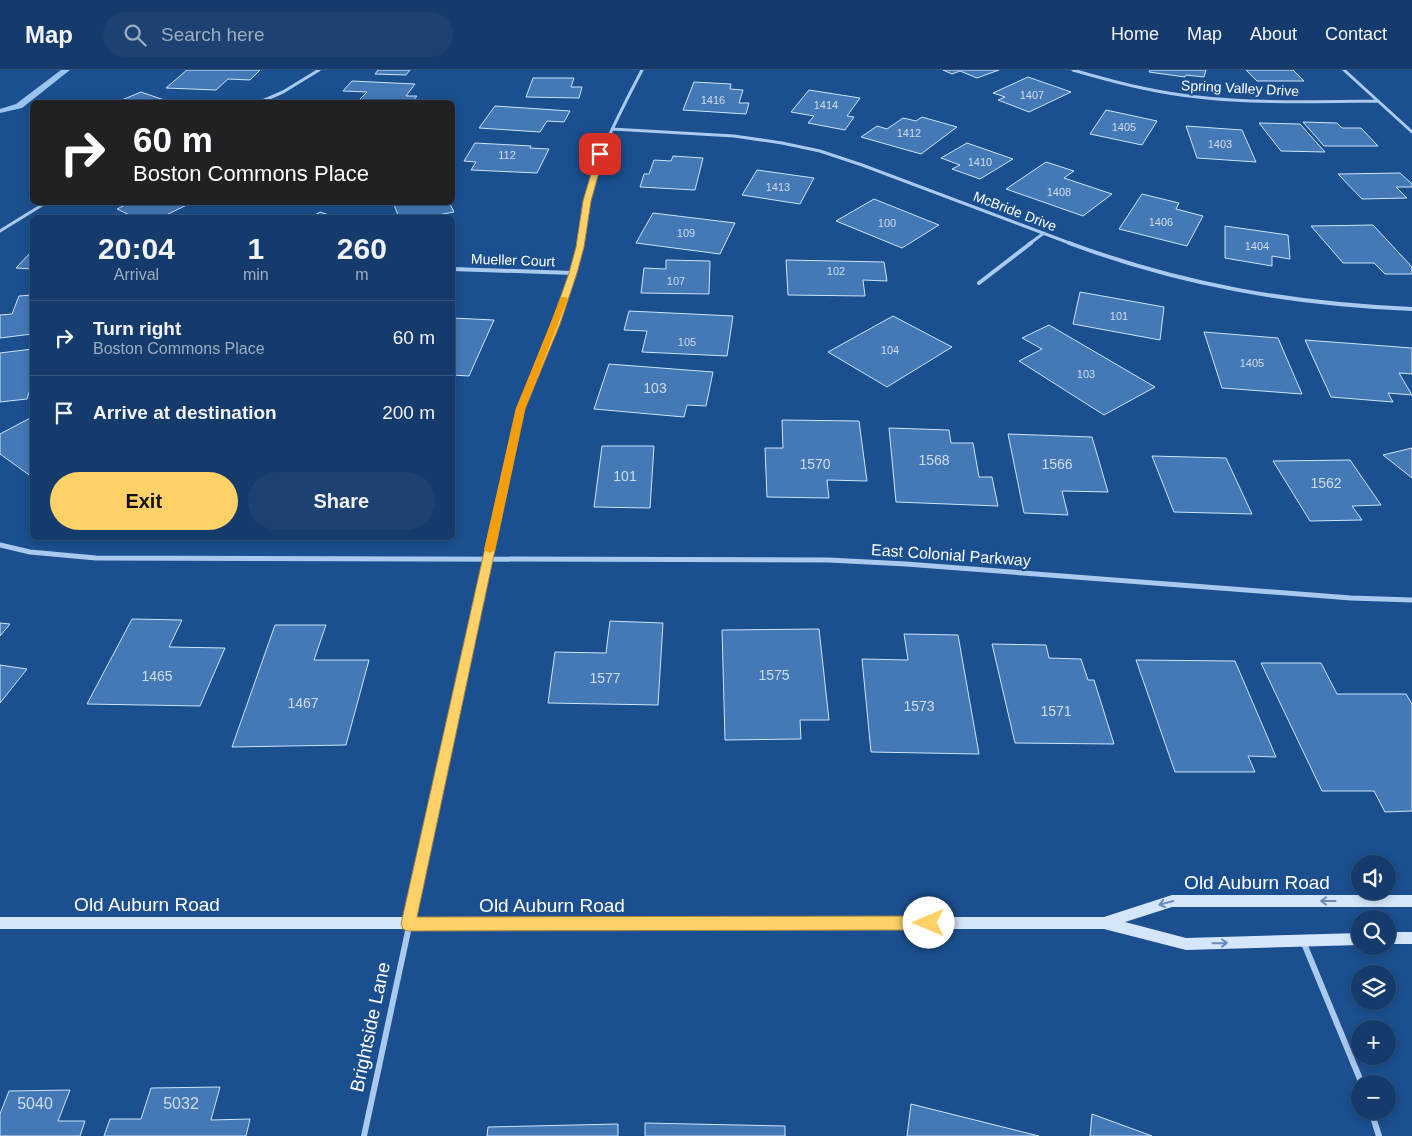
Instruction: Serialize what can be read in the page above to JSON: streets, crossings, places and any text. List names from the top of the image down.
{
  "streets": {
    "main road": ["Old Auburn Road"],
    "street": [
      "Spring Valley Drive",
      "McBride Drive",
      "Mueller Court",
      "East Colonial Parkway",
      "Brightside Lane"
    ]
  },
  "crossings": [
    ["McBride Drive", "Brightside Lane"],
    ["Mueller Court", "Brightside Lane"],
    ["East Colonial Parkway", "Brightside Lane"],
    ["Old Auburn Road", "Brightside Lane"]
  ],
  "house_numbers": [
    "1407",
    "1416",
    "1414",
    "1405",
    "1412",
    "1403",
    "112",
    "1410",
    "1413",
    "1408",
    "1406",
    "100",
    "109",
    "1404",
    "102",
    "107",
    "101",
    "105",
    "104",
    "1405",
    "103",
    "103",
    "1568",
    "1570",
    "1566",
    "101",
    "1562",
    "1575",
    "1465",
    "1577",
    "1467",
    "1573",
    "1571",
    "5040",
    "5032"
  ],
  "page": {
    "header": "Map",
    "search": "Search here",
    "nav": [
      "Home",
      "Map",
      "About",
      "Contact"
    ],
    "turn": ["60 m", "Boston Commons Place"],
    "eta": [
      "20:04",
      "Arrival",
      "1",
      "min",
      "260",
      "m"
    ],
    "list": [
      {
        "name": "Turn right",
        "note": "Boston Commons Place",
        "value": "60 m"
      },
      {
        "name": "Arrive at destination",
        "value": "200 m"
      }
    ],
    "buttons": ["Exit", "Share"],
    "map_buttons": ["+", "−"]
  }
}
